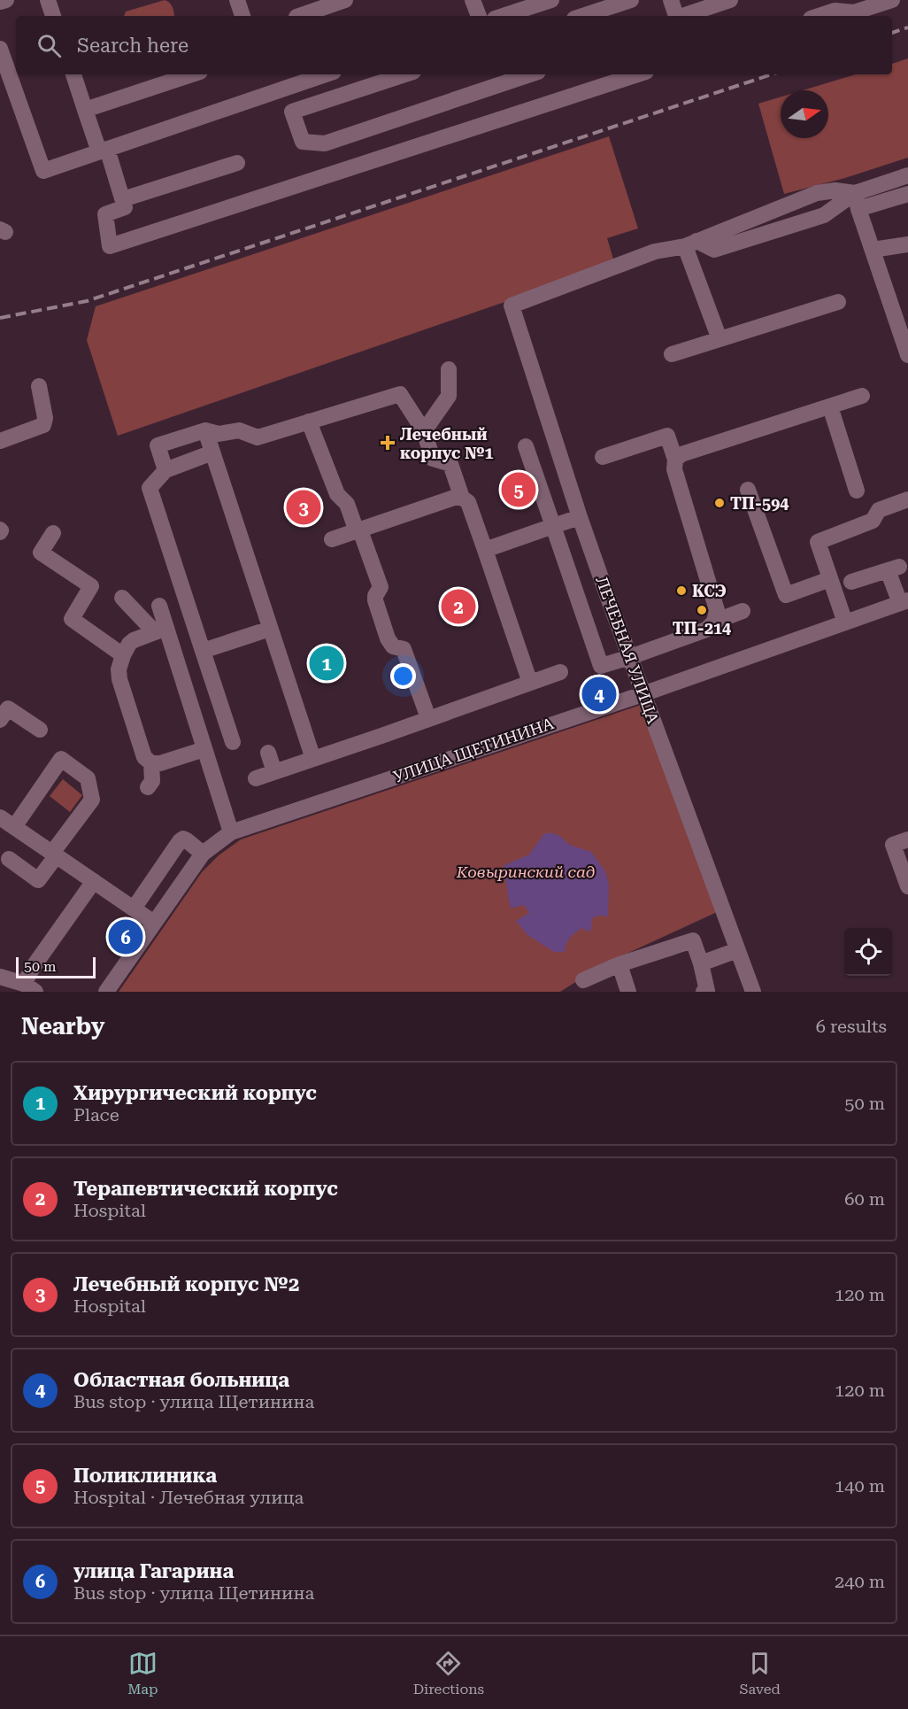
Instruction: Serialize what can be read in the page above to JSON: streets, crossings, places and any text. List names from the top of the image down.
{
  "streets": {
    "street": ["ЛЕЧЕБНАЯ УЛИЦА", "УЛИЦА ЩЕТИНИНА"]
  },
  "crossings": [
    ["ЛЕЧЕБНАЯ УЛИЦА", "УЛИЦА ЩЕТИНИНА"]
  ],
  "parks": ["Ковыринский сад"],
  "places": {
    "health": ["Лечебный корпус №1"],
    "other": ["ТП-594", "КСЭ", "ТП-214"]
  },
  "scale_bar": "50 m",
  "north": "right",
  "page": {
    "search": "Search here",
    "pins": [
      "5",
      "3",
      "2",
      "1",
      "4",
      "6"
    ],
    "scale": "50 m",
    "heading": ["Nearby", "6 results"],
    "list": [
      {
        "mark": "1",
        "name": "Хирургический корпус",
        "note": "Place",
        "value": "50 m"
      },
      {
        "mark": "2",
        "name": "Терапевтический корпус",
        "note": "Hospital",
        "value": "60 m"
      },
      {
        "mark": "3",
        "name": "Лечебный корпус №2",
        "note": "Hospital",
        "value": "120 m"
      },
      {
        "mark": "4",
        "name": "Областная больница",
        "note": "Bus stop · улица Щетинина",
        "value": "120 m"
      },
      {
        "mark": "5",
        "name": "Поликлиника",
        "note": "Hospital · Лечебная улица",
        "value": "140 m"
      },
      {
        "mark": "6",
        "name": "улица Гагарина",
        "note": "Bus stop · улица Щетинина",
        "value": "240 m"
      }
    ],
    "nav": ["Map", "Directions", "Saved"]
  }
}
